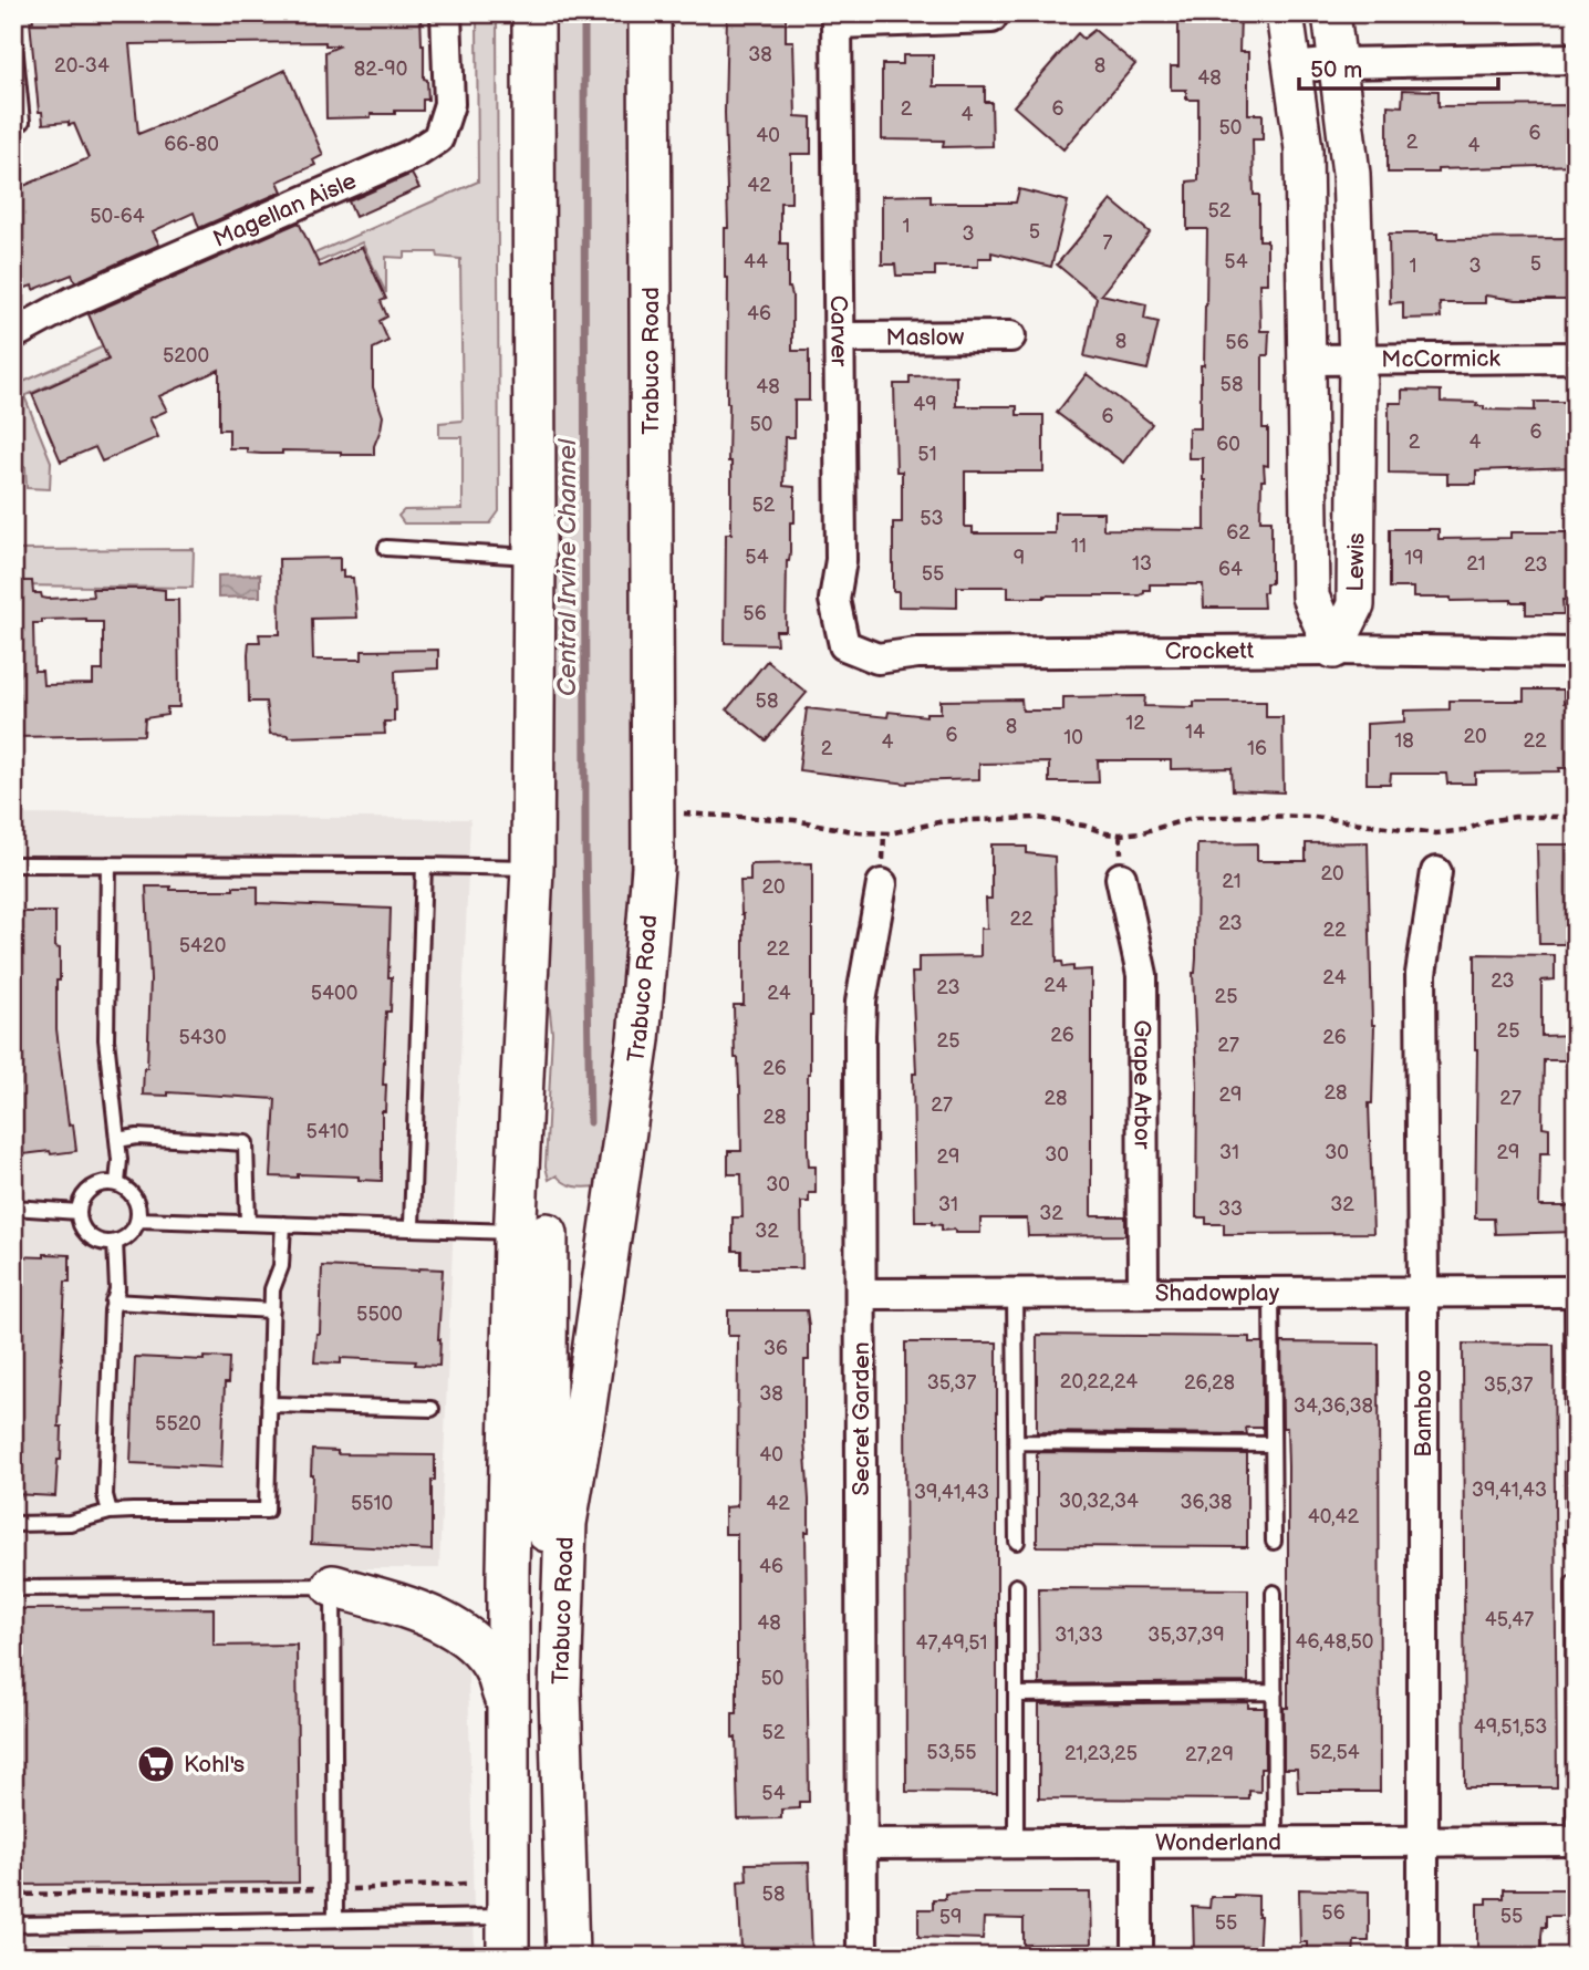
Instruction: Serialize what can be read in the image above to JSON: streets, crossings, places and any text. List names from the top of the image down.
{
  "streets": {
    "main road": ["Trabuco Road"],
    "street": [
      "Magellan Aisle",
      "Carver",
      "Maslow",
      "McCormick",
      "Lewis",
      "Crockett",
      "Grape Arbor",
      "Shadowplay",
      "Bamboo",
      "Secret Garden",
      "Wonderland"
    ]
  },
  "crossings": [
    ["Carver", "Maslow"],
    ["Carver", "Crockett"],
    ["McCormick", "Lewis"],
    ["Lewis", "Crockett"],
    ["Grape Arbor", "Shadowplay"],
    ["Shadowplay", "Bamboo"],
    ["Shadowplay", "Secret Garden"],
    ["Bamboo", "Wonderland"],
    ["Secret Garden", "Wonderland"]
  ],
  "water": ["Central Irvine Channel"],
  "places": {
    "supermarket": ["Kohl's"]
  },
  "house_numbers": [
    "38",
    "20-34",
    "8",
    "82-90",
    "48",
    "2",
    "6",
    "4",
    "50",
    "6",
    "40",
    "2",
    "66-80",
    "4",
    "42",
    "52",
    "50-64",
    "1",
    "5",
    "3",
    "7",
    "44",
    "54",
    "5",
    "1",
    "3",
    "46",
    "8",
    "56",
    "5200",
    "58",
    "48",
    "49",
    "6",
    "50",
    "6",
    "2",
    "4",
    "60",
    "51",
    "52",
    "53",
    "62",
    "11",
    "54",
    "9",
    "19",
    "13",
    "21",
    "23",
    "64",
    "55",
    "56",
    "58",
    "12",
    "8",
    "14",
    "6",
    "20",
    "10",
    "18",
    "22",
    "4",
    "2",
    "16",
    "20",
    "21",
    "20",
    "22",
    "23",
    "22",
    "5420",
    "22",
    "24",
    "23",
    "24",
    "23",
    "5400",
    "24",
    "25",
    "25",
    "26",
    "5430",
    "26",
    "25",
    "27",
    "26",
    "28",
    "29",
    "28",
    "27",
    "27",
    "28",
    "5410",
    "31",
    "30",
    "29",
    "30",
    "29",
    "30",
    "31",
    "32",
    "33",
    "32",
    "32",
    "5500",
    "36",
    "20,22,24",
    "35,37",
    "26,28",
    "35,37",
    "38",
    "34,36,38",
    "5520",
    "40",
    "39,41,43",
    "39,41,43",
    "30,32,34",
    "36,38",
    "5510",
    "42",
    "40,42",
    "46",
    "45,47",
    "48",
    "31,33",
    "35,37,39",
    "46,48,50",
    "47,49,51",
    "50",
    "49,51,53",
    "52",
    "53,55",
    "52,54",
    "21,23,25",
    "27,29",
    "54",
    "58",
    "56",
    "55",
    "59",
    "55"
  ],
  "scale_bar": "50 m"
}
